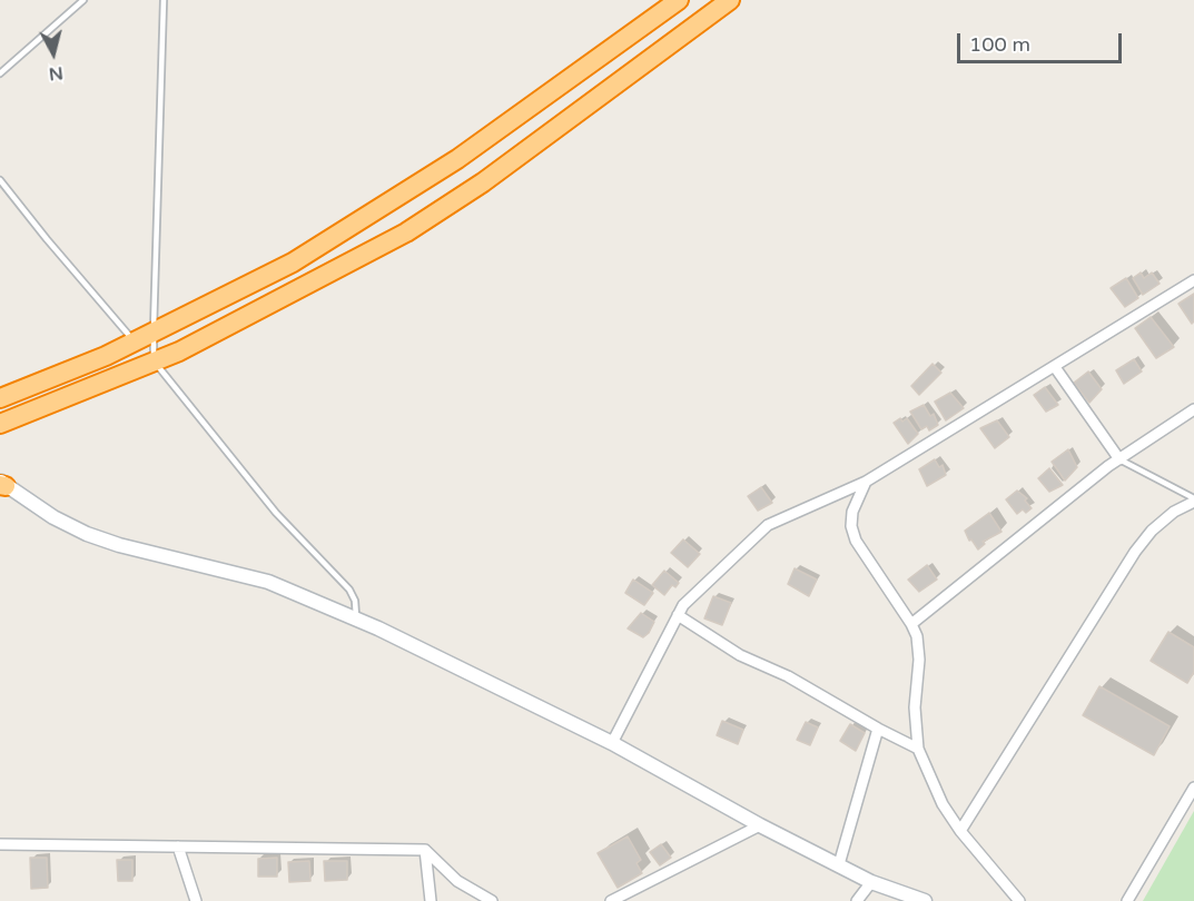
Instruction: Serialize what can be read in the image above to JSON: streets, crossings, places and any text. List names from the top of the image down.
{
  "scale_bar": "100 m",
  "north": "bottom"
}
